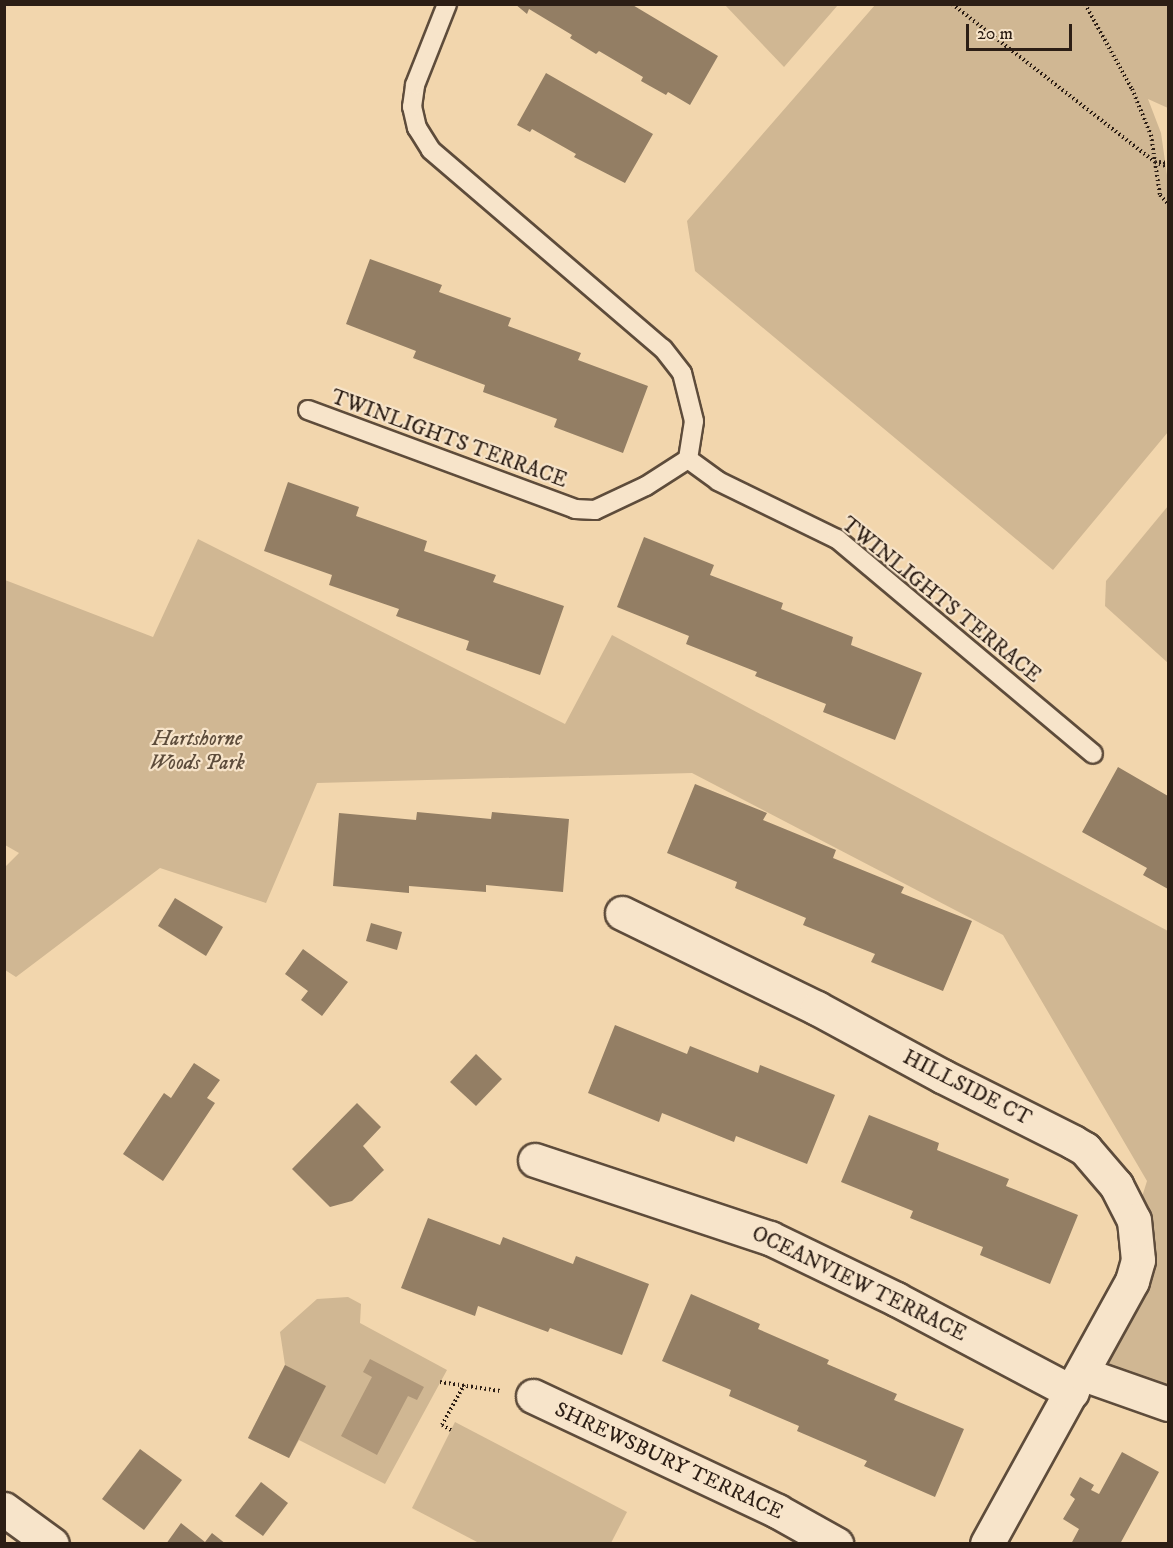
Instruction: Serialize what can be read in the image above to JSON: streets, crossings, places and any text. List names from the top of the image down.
{
  "streets": {
    "street": ["HILLSIDE CT", "OCEANVIEW TERRACE", "SHREWSBURY TERRACE"],
    "lane": ["TWINLIGHTS TERRACE"]
  },
  "crossings": [
    ["HILLSIDE CT", "OCEANVIEW TERRACE"]
  ],
  "parks": ["Hartshorne Woods Park"],
  "scale_bar": "20 m"
}
